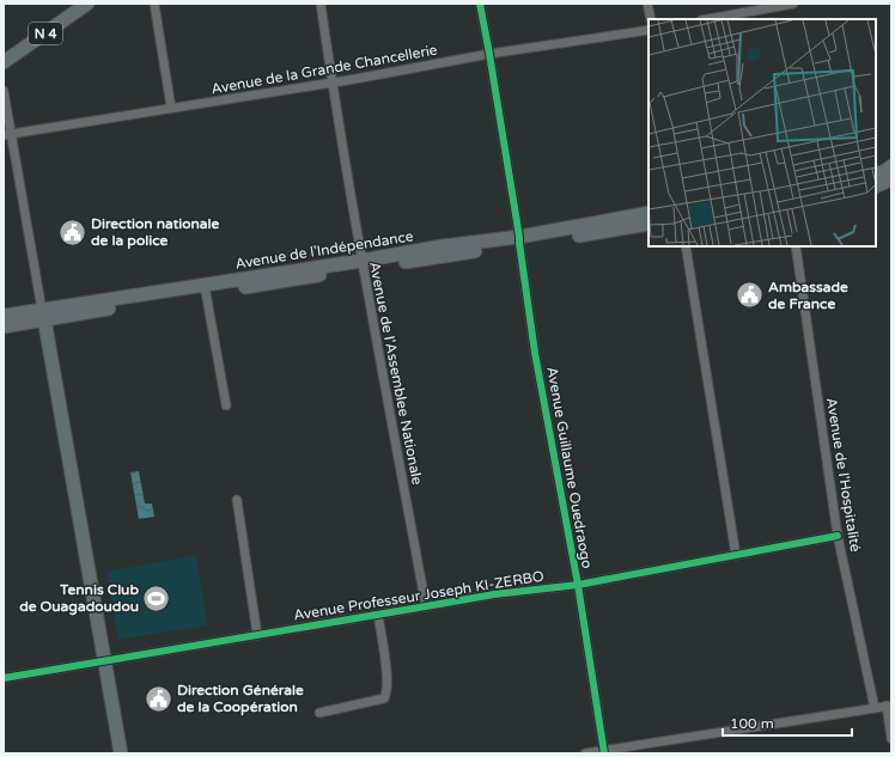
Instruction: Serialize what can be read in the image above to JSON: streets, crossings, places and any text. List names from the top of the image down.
{
  "streets": {
    "highway": ["N 4"],
    "main road": ["Avenue de l'Indépendance"],
    "street": [
      "Avenue de la Grande Chancellerie",
      "Avenue de l'Assemblee Nationale",
      "Avenue Guillaume Ouedraogo",
      "Avenue de l'Hospitalité",
      "Avenue Professeur Joseph KI-ZERBO"
    ]
  },
  "crossings": [
    ["Avenue de la Grande Chancellerie", "Avenue de l'Assemblee Nationale"],
    ["Avenue de la Grande Chancellerie", "Avenue Guillaume Ouedraogo"],
    ["Avenue de l'Indépendance", "Avenue de l'Assemblee Nationale"],
    ["Avenue de l'Indépendance", "Avenue Guillaume Ouedraogo"],
    ["Avenue de l'Assemblee Nationale", "Avenue Professeur Joseph KI-ZERBO"],
    ["Avenue Guillaume Ouedraogo", "Avenue Professeur Joseph KI-ZERBO"],
    ["Avenue de l'Hospitalité", "Avenue Professeur Joseph KI-ZERBO"]
  ],
  "places": {
    "public building": ["Direction nationale de la police", "Ambassade de France", "Direction Générale de la Coopération"],
    "sports": ["Tennis Club de Ouagadoudou"]
  },
  "scale_bar": "100 m"
}
